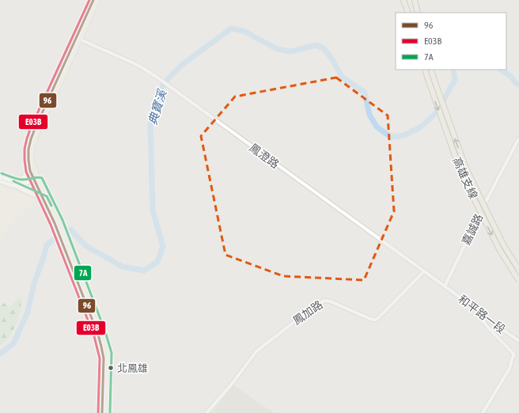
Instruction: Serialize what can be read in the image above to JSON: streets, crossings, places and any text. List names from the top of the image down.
{
  "streets": {
    "highway": ["高雄支線"],
    "street": [
      "鳳澄路",
      "嘉誠路",
      "鳳加路",
      "和平路一段"
    ]
  },
  "crossings": [
    ["鳳澄路", "嘉誠路"],
    ["鳳澄路", "鳳加路"],
    ["鳳澄路", "和平路一段"],
    ["嘉誠路", "和平路一段"]
  ],
  "water": ["典寶溪"],
  "places": ["北鳳雄"],
  "lines": ["transit line 96", "transit line E03B", "transit line 7A"],
  "legend": ["96", "E03B", "7A"]
}
